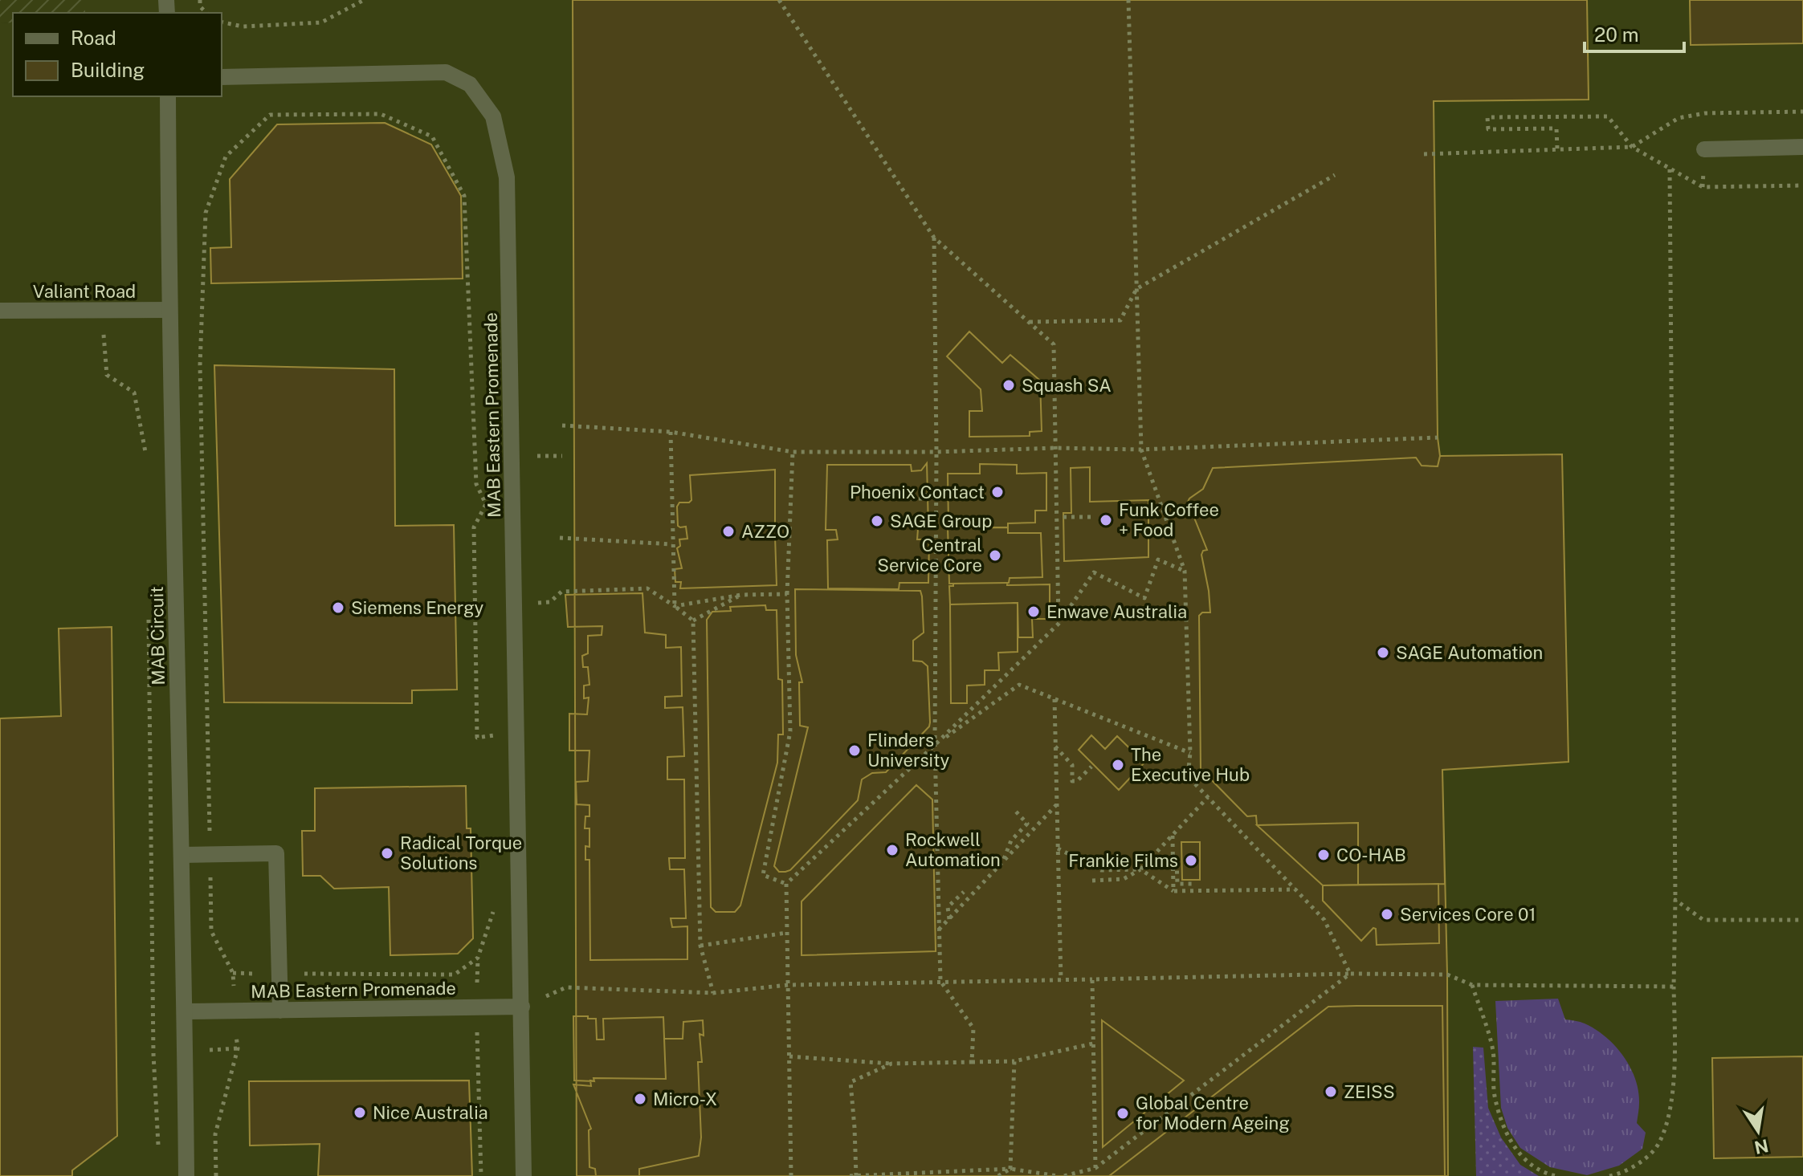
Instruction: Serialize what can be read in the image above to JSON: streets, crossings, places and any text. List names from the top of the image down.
{
  "streets": {
    "street": ["Valiant Road", "MAB Eastern Promenade", "MAB Circuit"]
  },
  "crossings": [
    ["Valiant Road", "MAB Circuit"],
    ["MAB Eastern Promenade", "MAB Circuit"]
  ],
  "places": [
    "Squash SA",
    "Phoenix Contact",
    "Funk Coffee + Food",
    "SAGE Group",
    "AZZO",
    "Central Service Core",
    "Siemens Energy",
    "Enwave Australia",
    "SAGE Automation",
    "Flinders University",
    "The Executive Hub",
    "Rockwell Automation",
    "Radical Torque Solutions",
    "CO-HAB",
    "Frankie Films",
    "Services Core 01",
    "ZEISS",
    "Micro-X",
    "Nice Australia",
    "Global Centre for Modern Ageing"
  ],
  "legend": ["Road", "Building"],
  "scale_bar": "20 m",
  "north": "bottom"
}
